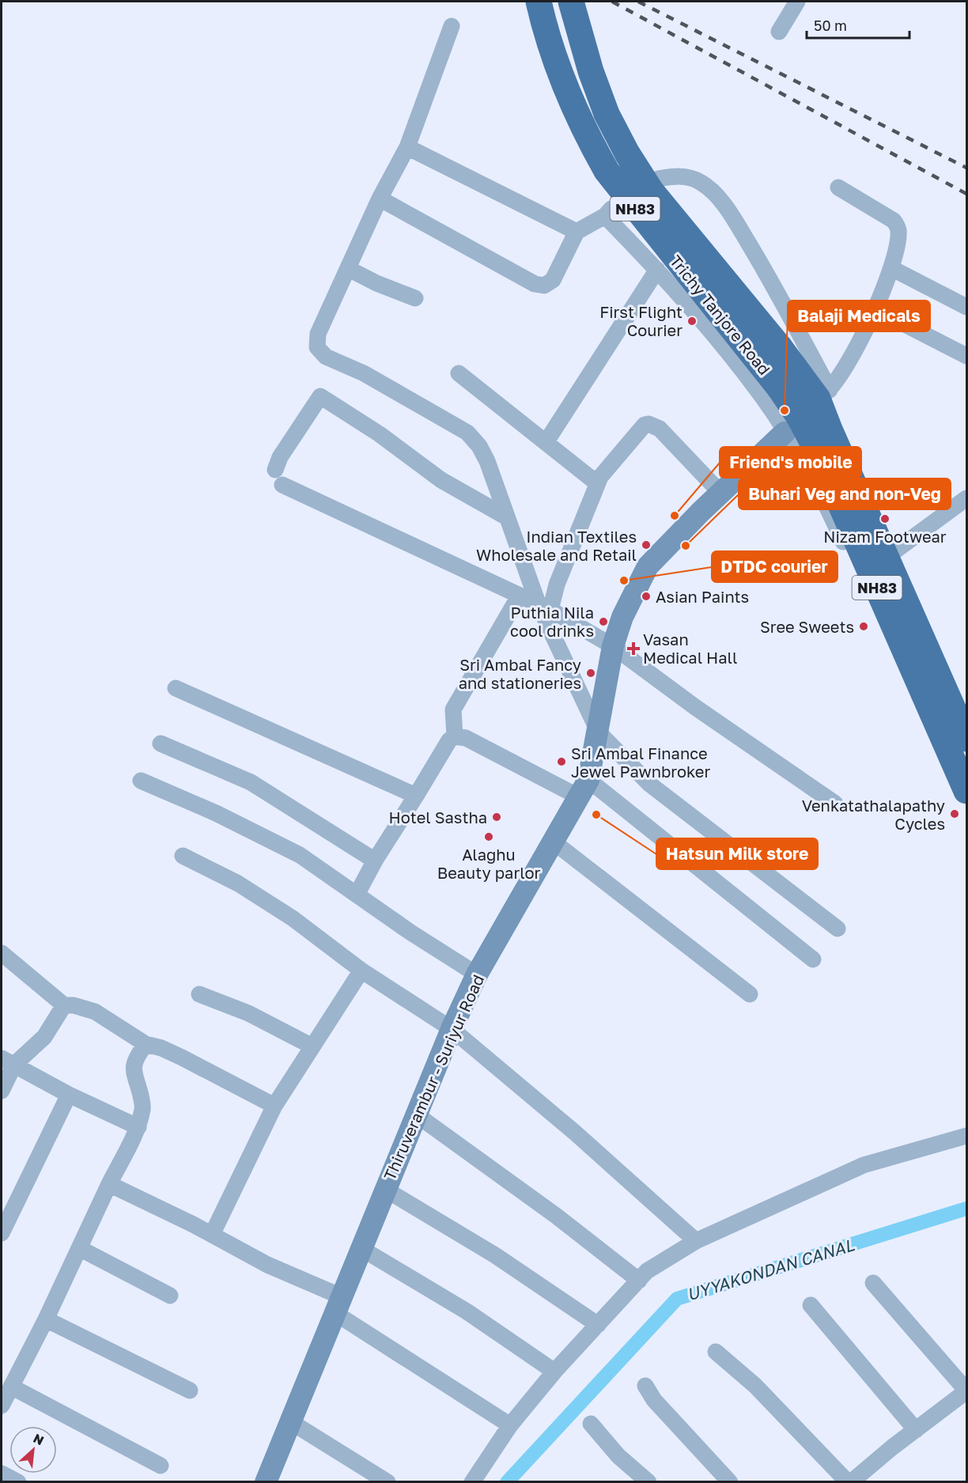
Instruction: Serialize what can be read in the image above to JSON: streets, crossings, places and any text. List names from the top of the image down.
{
  "streets": {
    "highway": ["NH83", "Trichy Tanjore Road"],
    "main road": ["Thiruverambur - Suriyur Road"]
  },
  "water": ["UYYAKONDAN CANAL"],
  "places": {
    "other": [
      "First Flight Courier",
      "Balaji Medicals",
      "Friend's mobile",
      "Nizam Footwear",
      "Indian Textiles Wholesale and Retail",
      "Buhari Veg and non-Veg",
      "DTDC courier",
      "Asian Paints",
      "Puthia Nila cool drinks",
      "Sree Sweets",
      "Sri Ambal Fancy and stationeries",
      "Sri Ambal Finance Jewel Pawnbroker",
      "Venkatathalapathy Cycles",
      "Hatsun Milk store",
      "Hotel Sastha",
      "Alaghu Beauty parlor"
    ],
    "health": ["Vasan Medical Hall"]
  },
  "scale_bar": "50 m",
  "north": "top right"
}
